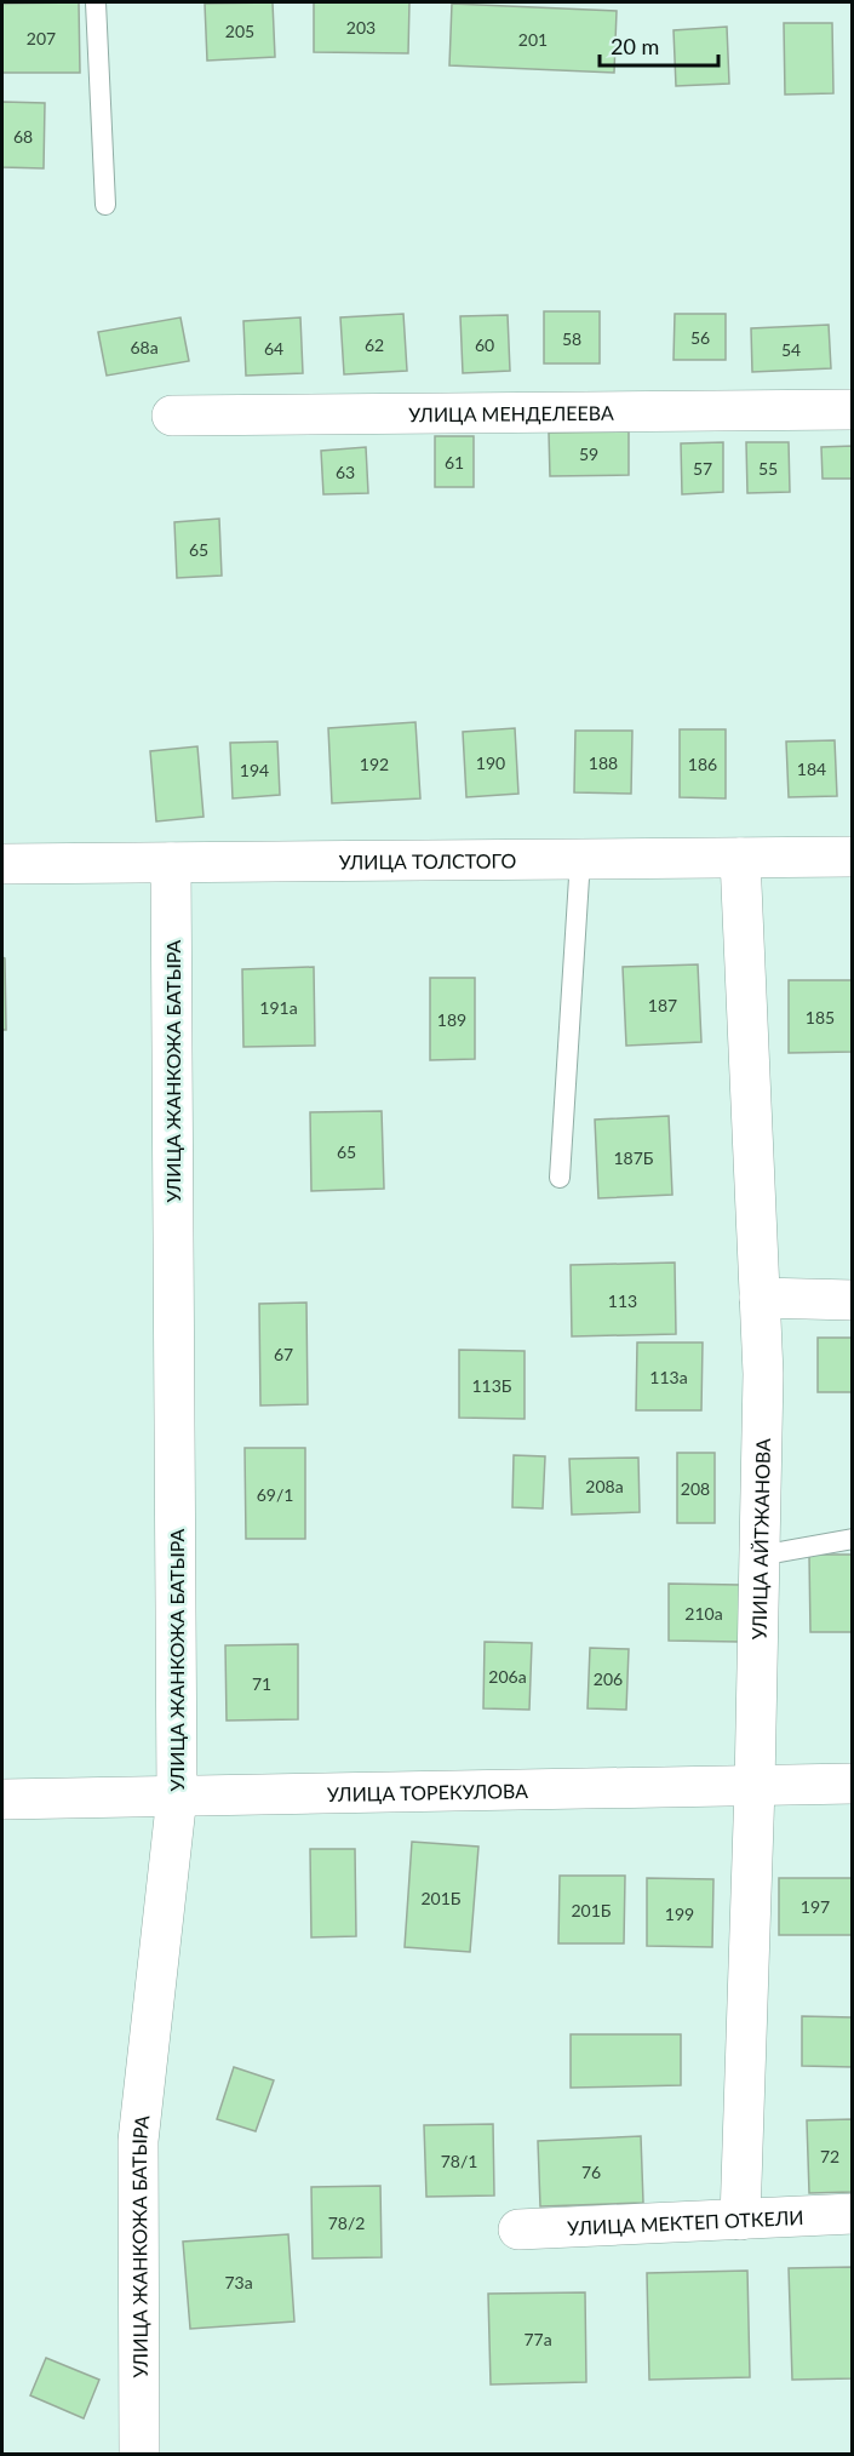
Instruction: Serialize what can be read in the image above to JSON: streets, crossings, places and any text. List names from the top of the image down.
{
  "streets": {
    "street": [
      "УЛИЦА МЕНДЕЛЕЕВА",
      "УЛИЦА ТОЛСТОГО",
      "УЛИЦА ЖАНКОЖА БАТЫРА",
      "УЛИЦА АЙТЖАНОВА",
      "УЛИЦА ТОРЕКУЛОВА",
      "УЛИЦА МЕКТЕП ОТКЕЛИ"
    ]
  },
  "crossings": [
    ["УЛИЦА ТОЛСТОГО", "УЛИЦА ЖАНКОЖА БАТЫРА"],
    ["УЛИЦА ТОЛСТОГО", "УЛИЦА АЙТЖАНОВА"],
    ["УЛИЦА ЖАНКОЖА БАТЫРА", "УЛИЦА ТОРЕКУЛОВА"],
    ["УЛИЦА АЙТЖАНОВА", "УЛИЦА ТОРЕКУЛОВА"],
    ["УЛИЦА АЙТЖАНОВА", "УЛИЦА МЕКТЕП ОТКЕЛИ"]
  ],
  "house_numbers": [
    "203",
    "205",
    "207",
    "201",
    "68",
    "56",
    "58",
    "62",
    "60",
    "68а",
    "64",
    "54",
    "59",
    "61",
    "57",
    "55",
    "63",
    "65",
    "190",
    "188",
    "192",
    "186",
    "184",
    "194",
    "187",
    "191а",
    "185",
    "189",
    "65",
    "187Б",
    "113",
    "67",
    "113а",
    "113Б",
    "208а",
    "208",
    "69/1",
    "210а",
    "206а",
    "206",
    "71",
    "201Б",
    "197",
    "201Б",
    "199",
    "72",
    "78/1",
    "76",
    "78/2",
    "73а",
    "77а"
  ],
  "scale_bar": "20 m"
}
